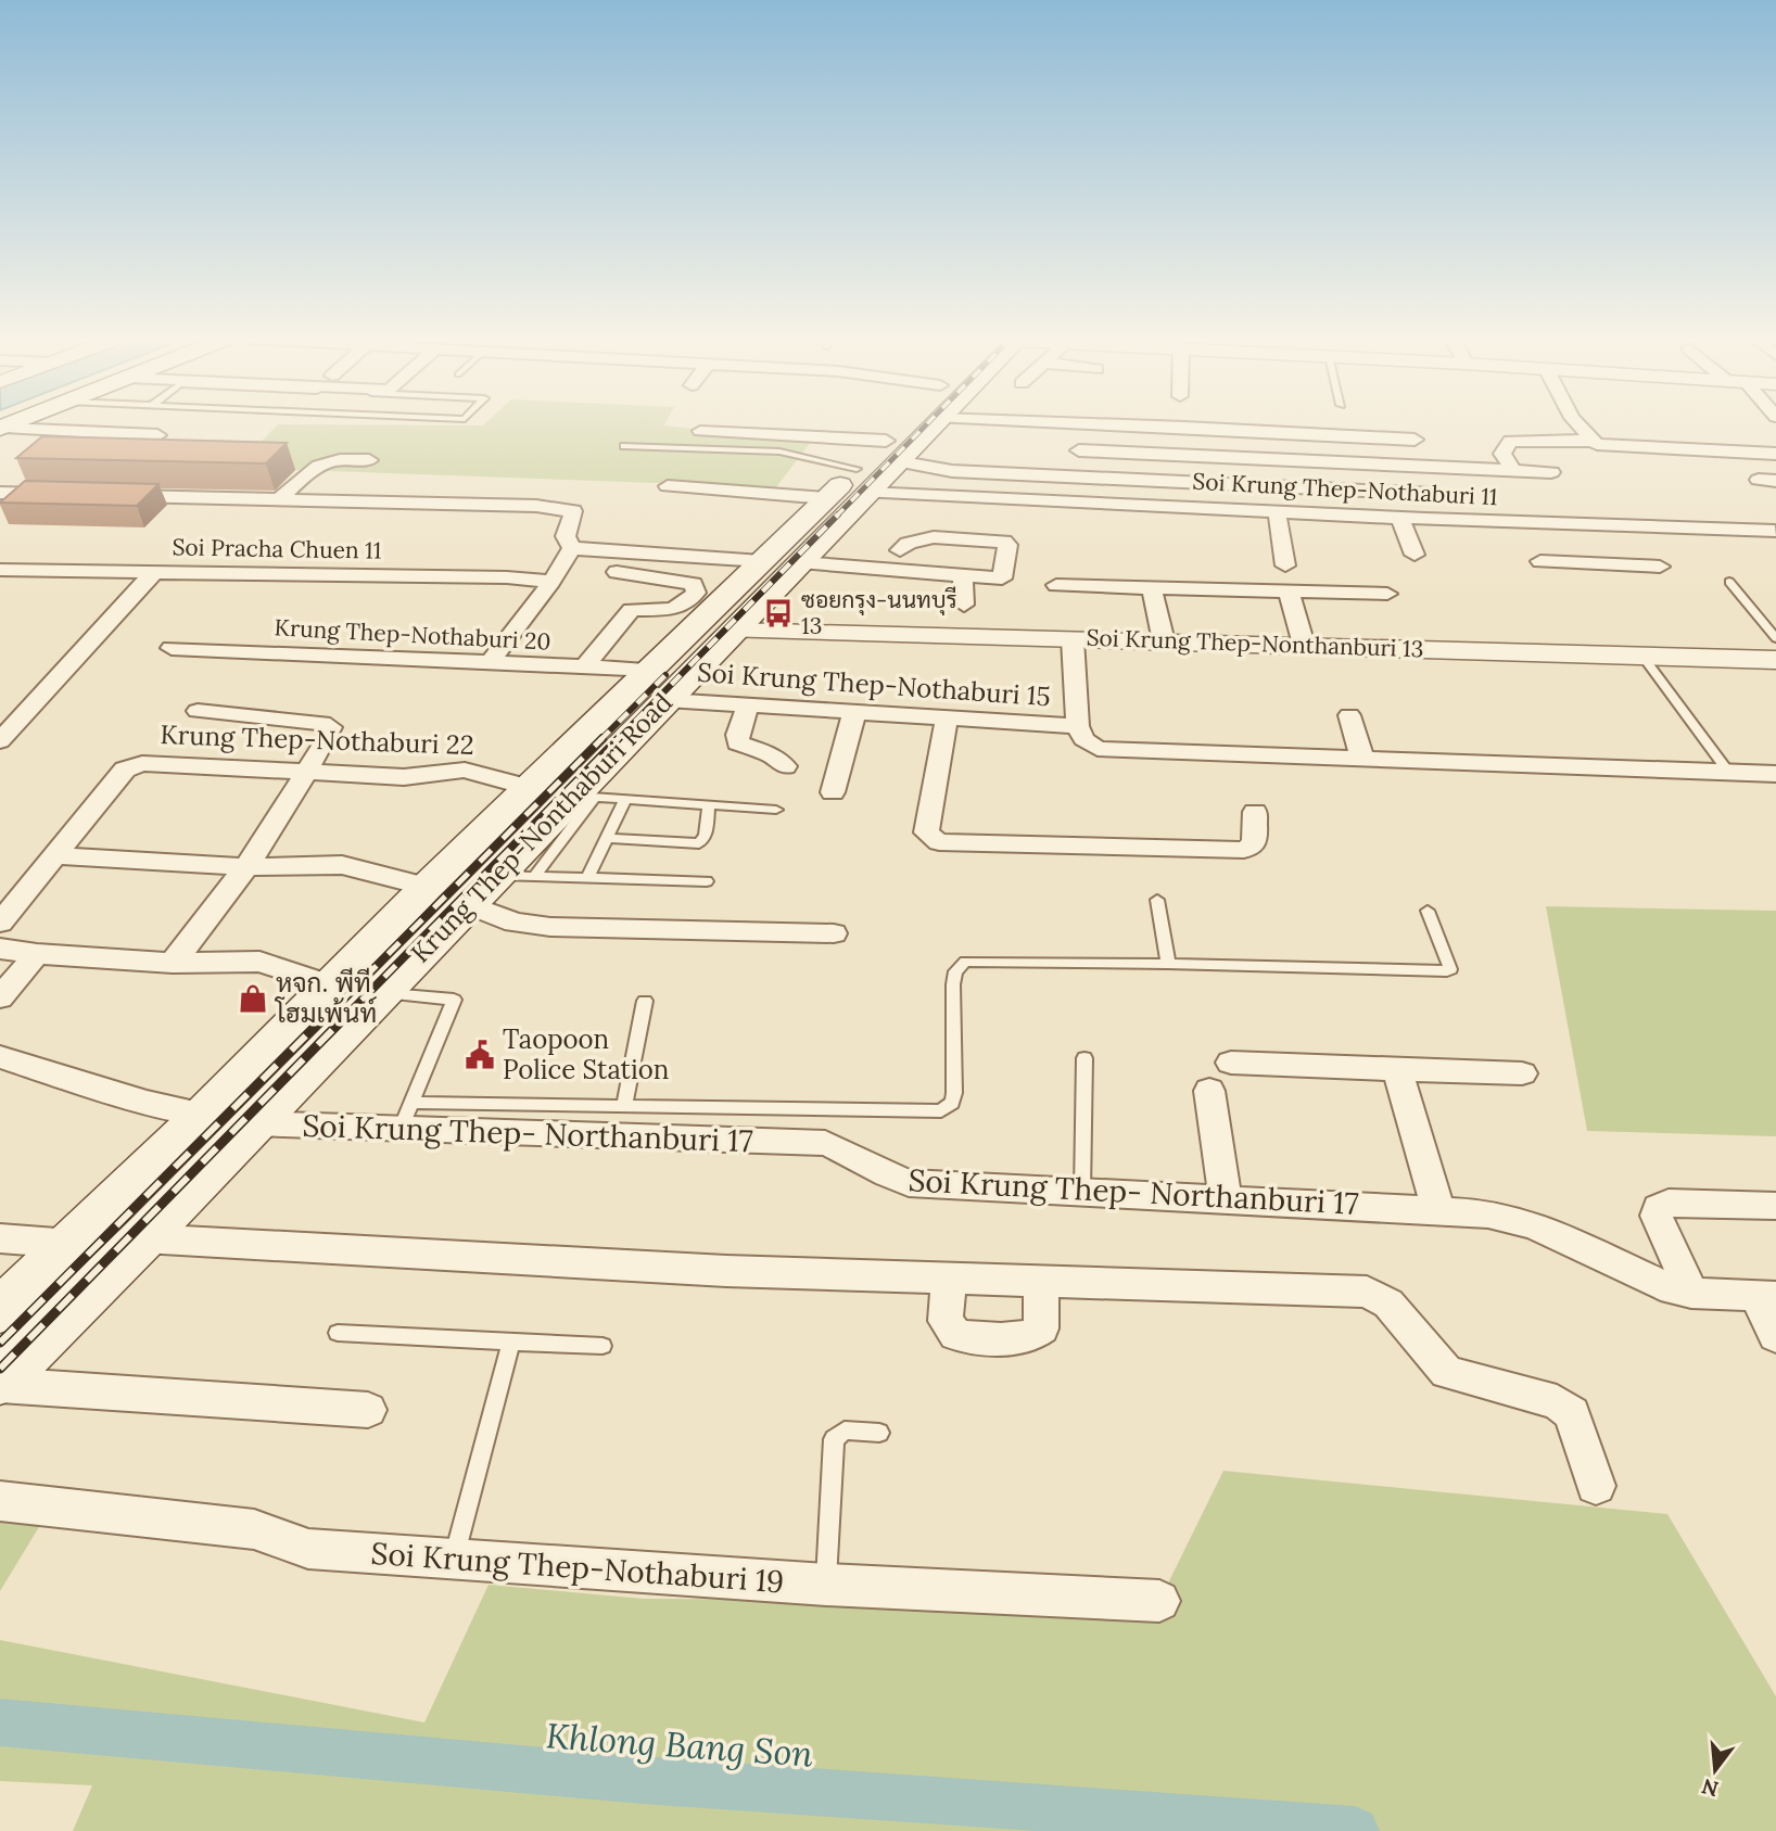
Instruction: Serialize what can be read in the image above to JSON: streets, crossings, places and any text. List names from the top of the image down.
{
  "streets": {
    "main road": ["Krung Thep-Nonthaburi Road"],
    "street": [
      "Soi Krung Thep-Nothaburi 11",
      "Soi Pracha Chuen 11",
      "Krung Thep-Nothaburi 20",
      "Soi Krung Thep-Nonthanburi 13",
      "Soi Krung Thep-Nothaburi 15",
      "Krung Thep-Nothaburi 22",
      "Soi Krung Thep- Northanburi 17",
      "Soi Krung Thep-Nothaburi 19"
    ]
  },
  "crossings": [
    ["Soi Krung Thep-Nothaburi 11", "Krung Thep-Nonthaburi Road"],
    ["Krung Thep-Nothaburi 20", "Soi Krung Thep-Nothaburi 15"],
    ["Krung Thep-Nothaburi 20", "Krung Thep-Nonthaburi Road"],
    ["Soi Krung Thep-Nonthanburi 13", "Krung Thep-Nonthaburi Road"],
    ["Soi Krung Thep-Nothaburi 15", "Krung Thep-Nonthaburi Road"],
    ["Krung Thep-Nothaburi 22", "Krung Thep-Nonthaburi Road"],
    ["Krung Thep-Nonthaburi Road", "Soi Krung Thep- Northanburi 17"]
  ],
  "water": ["Khlong Bang Son"],
  "places": {
    "bus stop": ["ซอยกรุง-นนทบุรี 13"],
    "shop": ["หจก. พีที โฮมเพ้นท์"],
    "public building": ["Taopoon Police Station"]
  },
  "north": "bottom"
}
